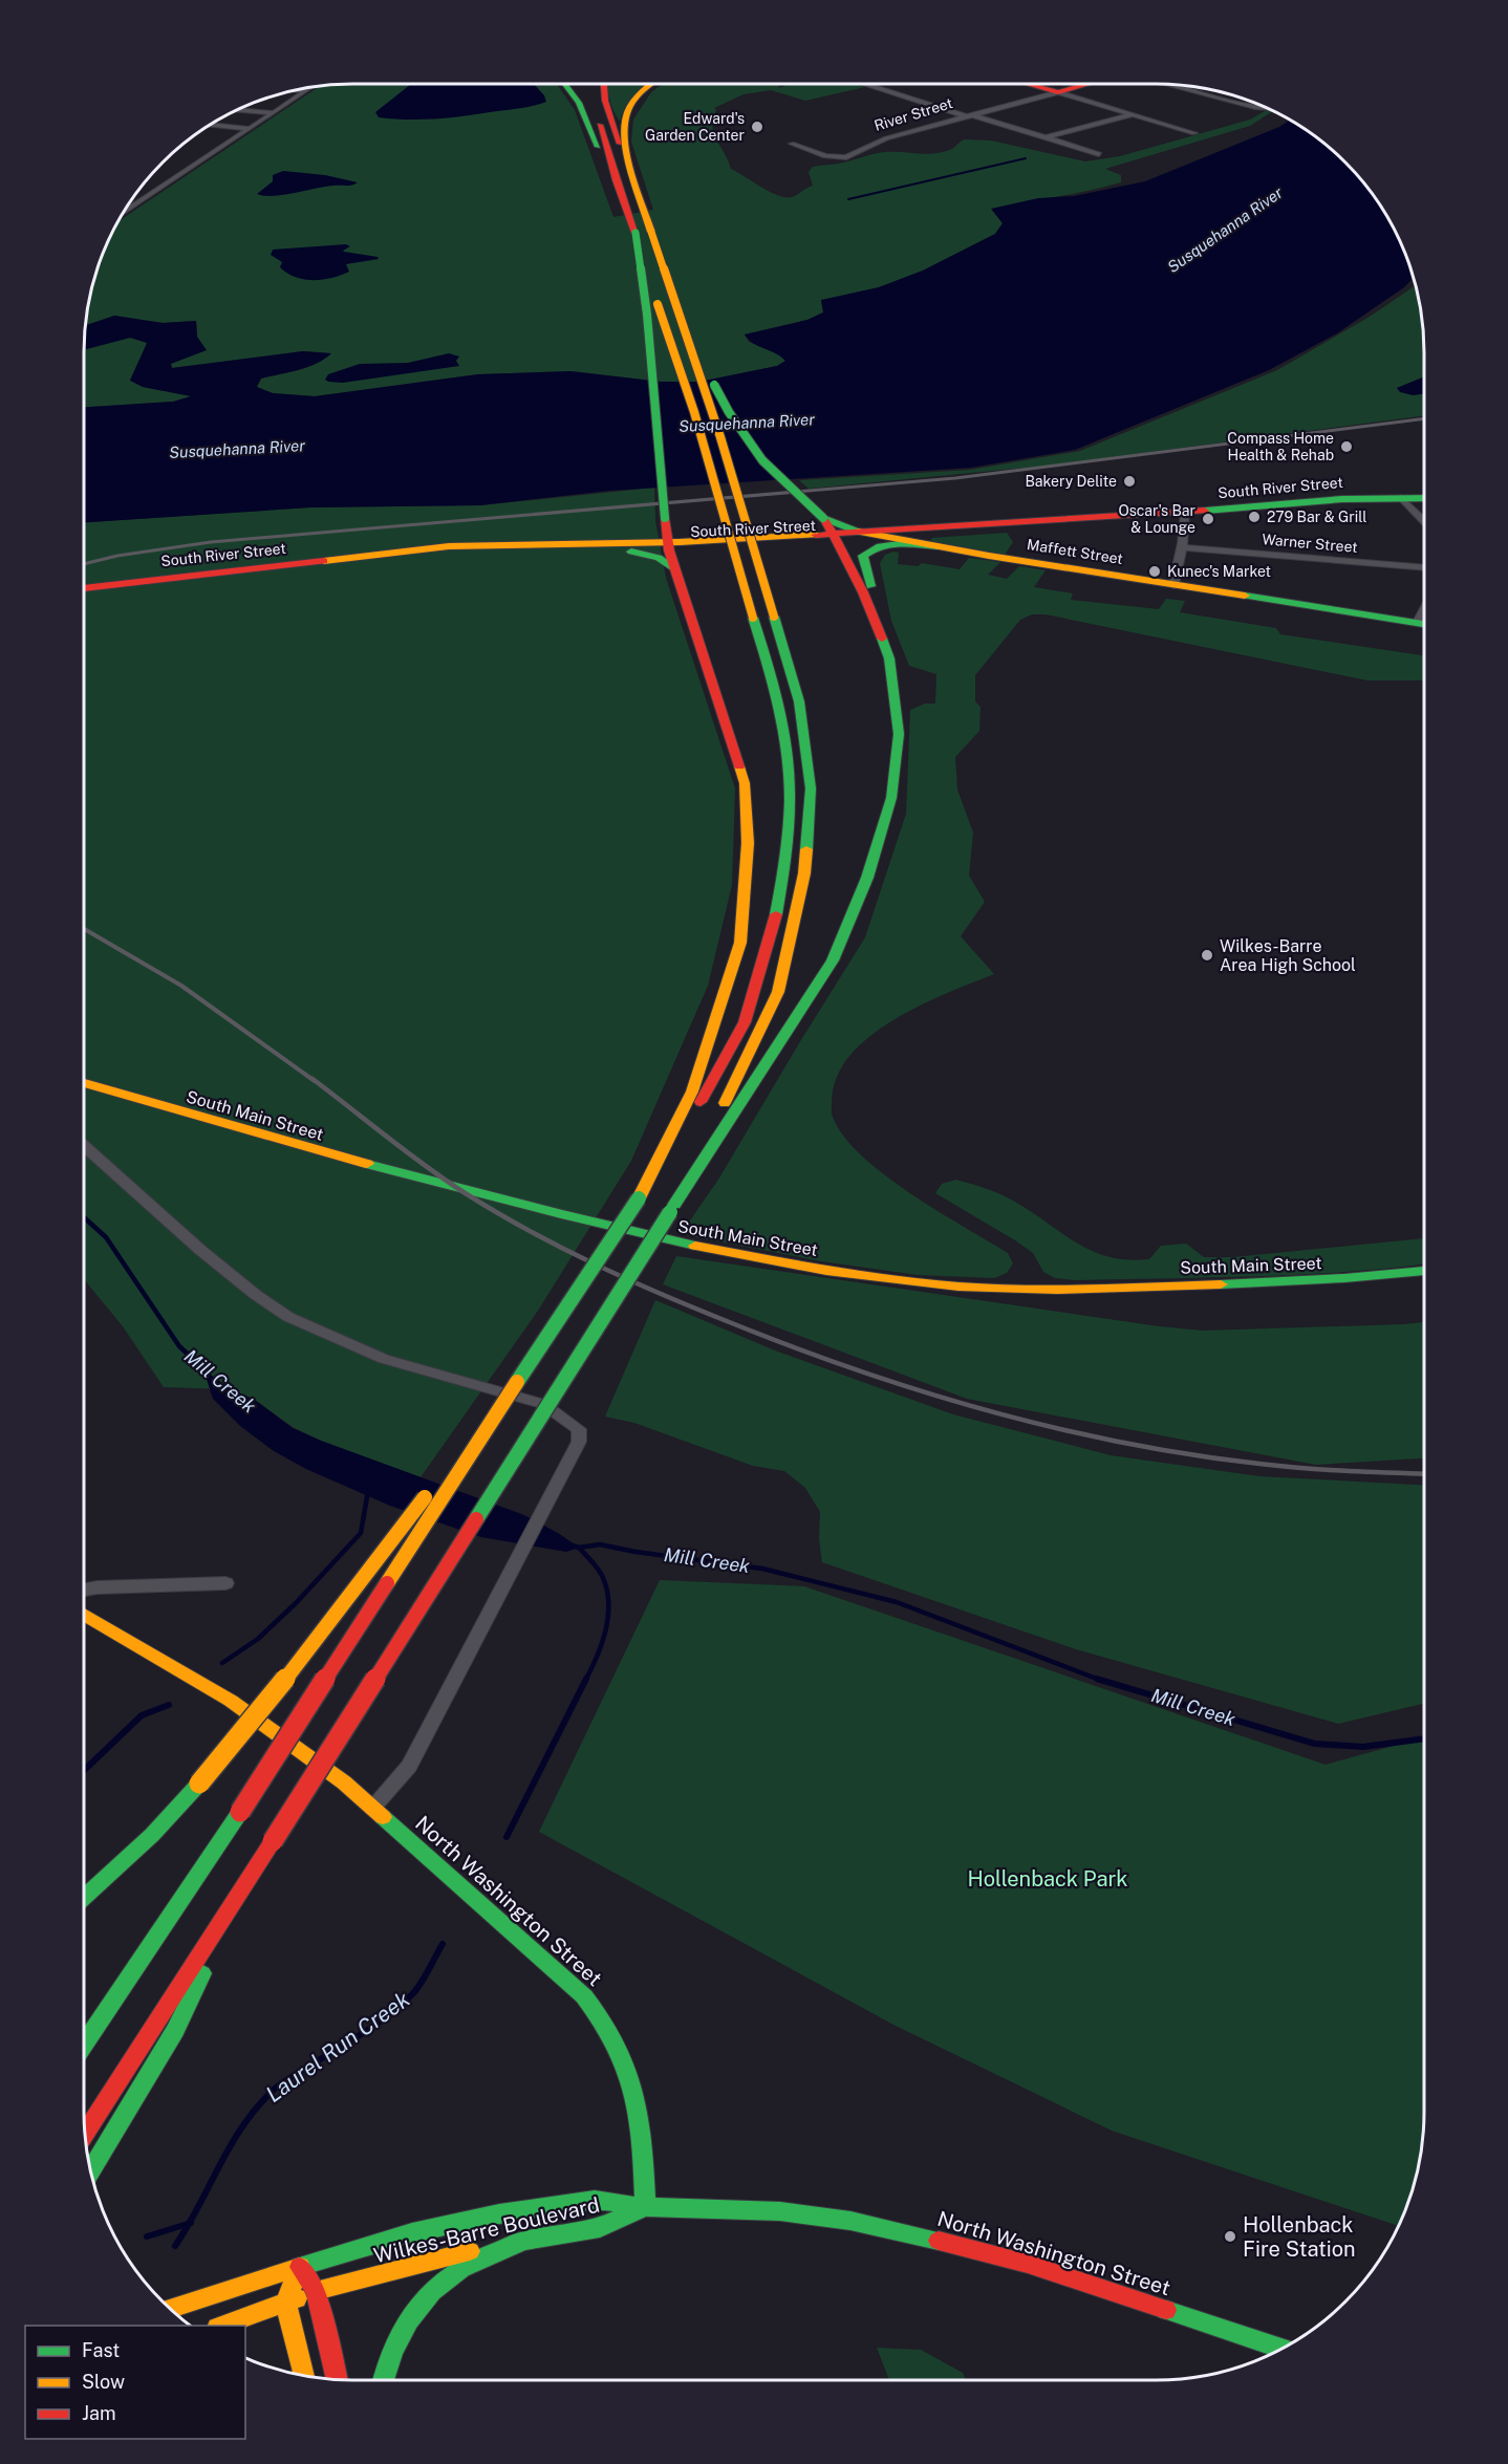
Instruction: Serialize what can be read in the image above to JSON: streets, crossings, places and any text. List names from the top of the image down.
{
  "streets": {
    "main road": [
      "River Street",
      "South River Street",
      "Maffett Street",
      "South Main Street",
      "North Washington Street",
      "Wilkes-Barre Boulevard"
    ],
    "street": ["Warner Street"]
  },
  "crossings": [
    ["South River Street", "Maffett Street"],
    ["North Washington Street", "Wilkes-Barre Boulevard"]
  ],
  "water": ["Susquehanna River", "Mill Creek", "Laurel Run Creek"],
  "parks": ["Hollenback Park"],
  "places": [
    "Edward's Garden Center",
    "Compass Home Health & Rehab",
    "Bakery Delite",
    "279 Bar & Grill",
    "Oscar's Bar & Lounge",
    "Kunec's Market",
    "Wilkes-Barre Area High School",
    "Hollenback Fire Station"
  ],
  "legend": ["Fast", "Slow", "Jam"]
}
